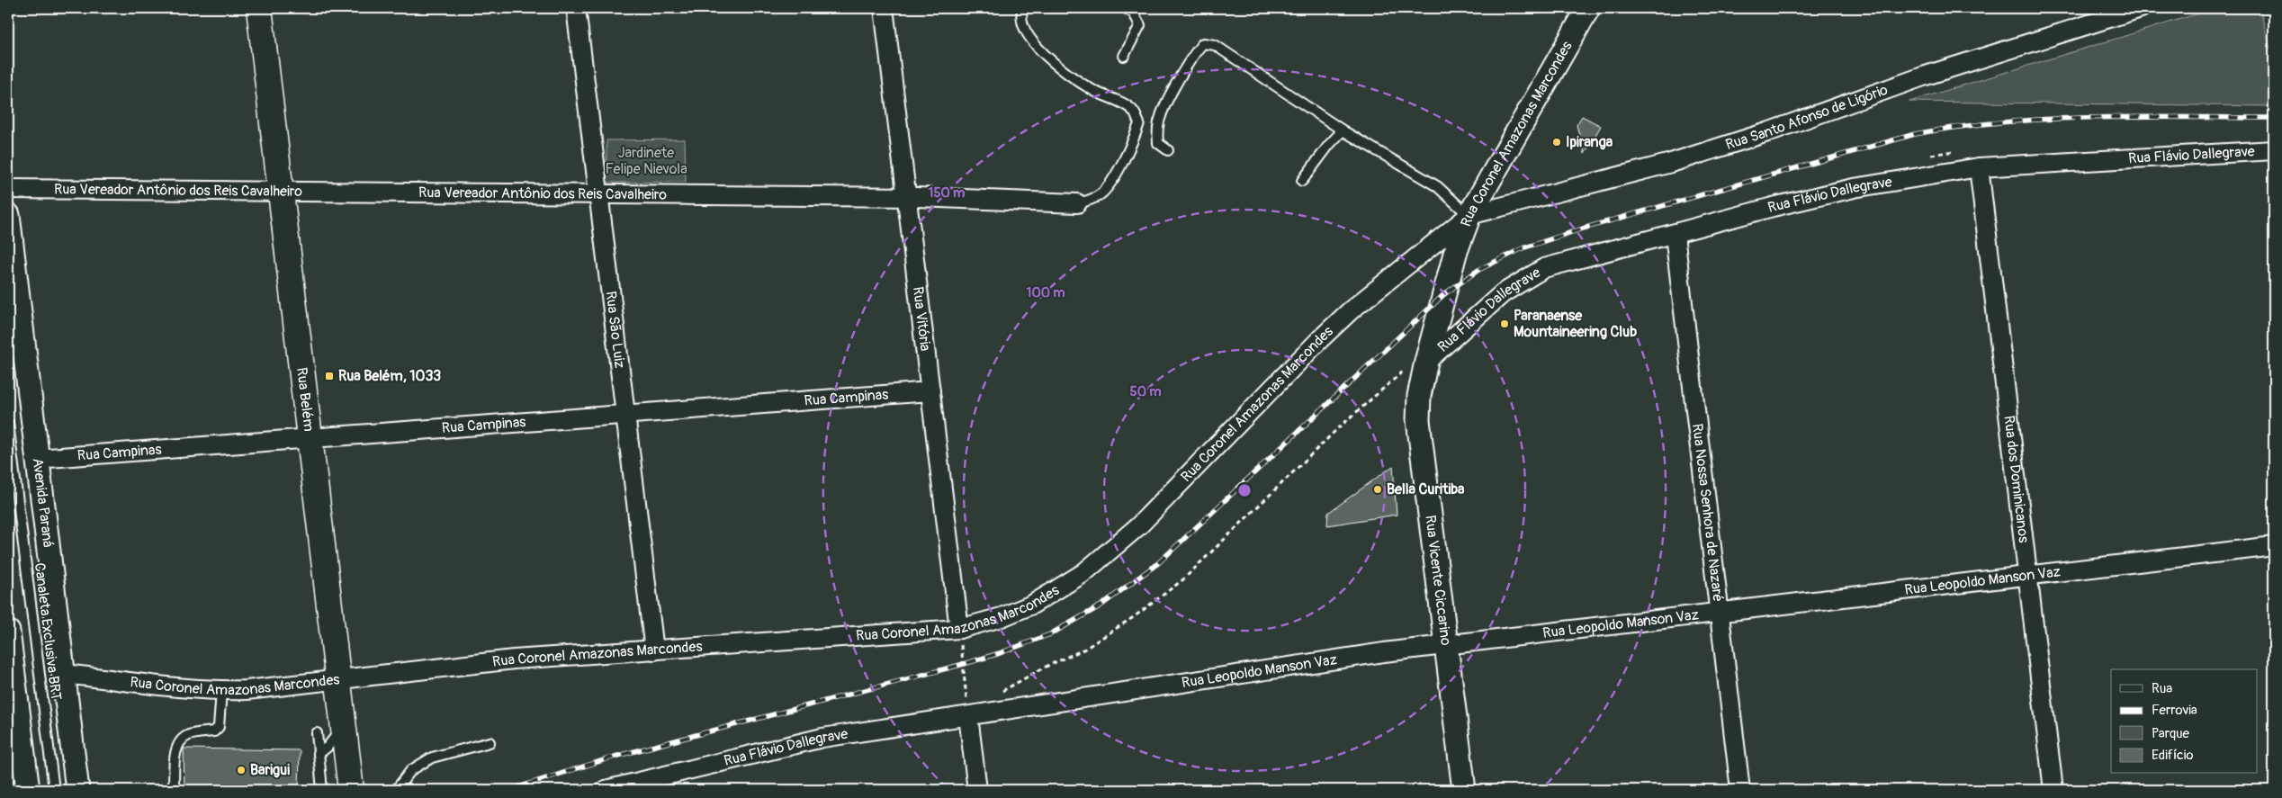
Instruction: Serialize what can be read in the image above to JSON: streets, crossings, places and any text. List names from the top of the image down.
{
  "streets": {
    "main road": ["Rua Belém"],
    "street": [
      "Rua Santo Afonso de Ligório",
      "Rua Coronel Amazonas Marcondes",
      "Rua Flávio Dallegrave",
      "Rua Vereador Antônio dos Reis Cavalheiro",
      "Rua Vitória",
      "Rua São Luiz",
      "Rua Campinas",
      "Rua dos Dominicanos",
      "Avenida Paraná",
      "Rua Nossa Senhora de Nazaré",
      "Rua Vicente Ciccarino",
      "Rua Leopoldo Manson Vaz"
    ],
    "lane": ["Canaleta Exclusiva BRT"]
  },
  "crossings": [
    ["Rua Santo Afonso de Ligório", "Rua Coronel Amazonas Marcondes"],
    ["Rua Santo Afonso de Ligório", "Rua Vicente Ciccarino"],
    ["Rua Coronel Amazonas Marcondes", "Rua Vitória"],
    ["Rua Coronel Amazonas Marcondes", "Rua São Luiz"],
    ["Rua Coronel Amazonas Marcondes", "Rua Belém"],
    ["Rua Coronel Amazonas Marcondes", "Avenida Paraná"],
    ["Rua Coronel Amazonas Marcondes", "Rua Vicente Ciccarino"],
    ["Rua Flávio Dallegrave", "Rua dos Dominicanos"],
    ["Rua Flávio Dallegrave", "Rua Nossa Senhora de Nazaré"],
    ["Rua Flávio Dallegrave", "Rua Vicente Ciccarino"],
    ["Rua Flávio Dallegrave", "Rua Leopoldo Manson Vaz"],
    ["Rua Vereador Antônio dos Reis Cavalheiro", "Rua Vitória"],
    ["Rua Vereador Antônio dos Reis Cavalheiro", "Rua São Luiz"],
    ["Rua Vereador Antônio dos Reis Cavalheiro", "Rua Belém"],
    ["Rua Vitória", "Rua Campinas"],
    ["Rua São Luiz", "Rua Campinas"],
    ["Rua Campinas", "Rua Belém"],
    ["Rua Campinas", "Avenida Paraná"],
    ["Rua dos Dominicanos", "Rua Leopoldo Manson Vaz"],
    ["Rua Nossa Senhora de Nazaré", "Rua Leopoldo Manson Vaz"],
    ["Rua Vicente Ciccarino", "Rua Leopoldo Manson Vaz"]
  ],
  "parks": ["Jardinete Felipe Nievola"],
  "places": {
    "other": [
      "Ipiranga",
      "Paranaense Mountaineering Club",
      "Bella Curitiba",
      "Barigui"
    ],
    "transit": ["Rua Belém, 1033"]
  },
  "legend": [
    "Rua",
    "Ferrovia",
    "Parque",
    "Edifício"
  ],
  "rings": ["150 m", "100 m", "50 m"]
}
